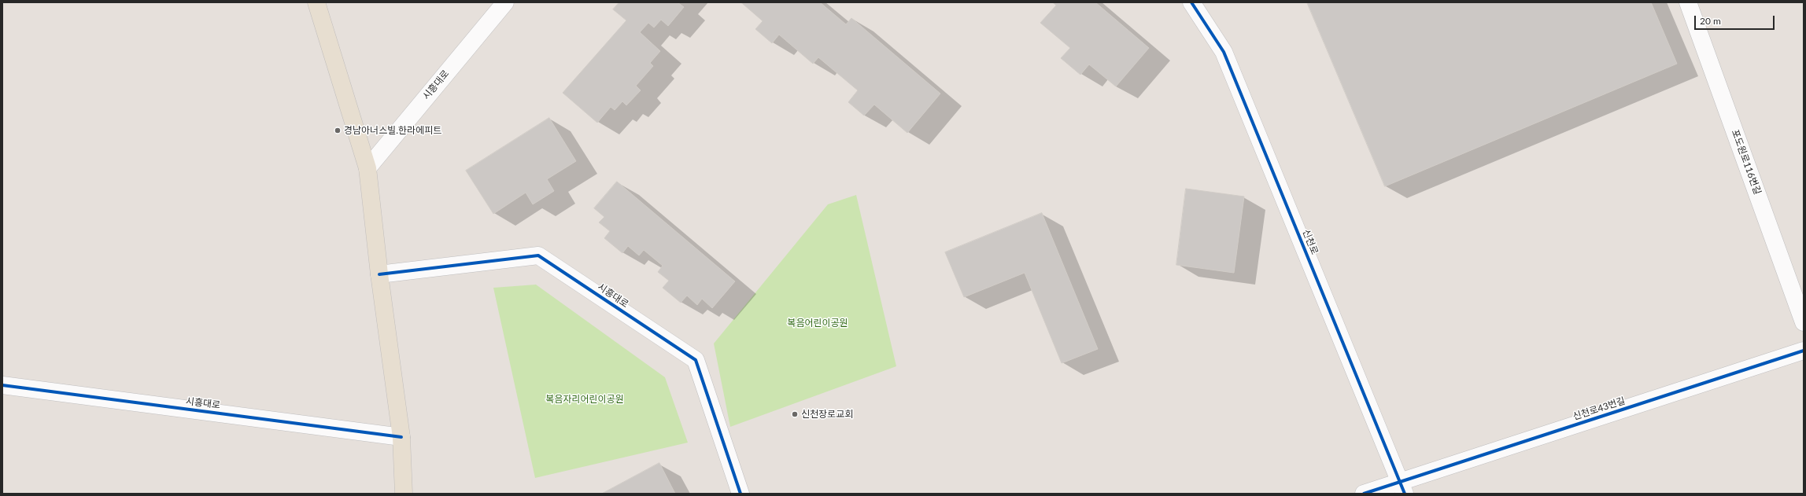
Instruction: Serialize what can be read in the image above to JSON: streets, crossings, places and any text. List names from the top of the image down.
{
  "streets": {
    "street": [
      "시흥대로",
      "포도원로116번길",
      "신천로",
      "신천로43번길"
    ]
  },
  "crossings": [
    ["신천로", "신천로43번길"]
  ],
  "parks": ["복음어린이공원", "복음자리어린이공원"],
  "places": ["경남아너스빌.한라에피트", "신천장로교회"],
  "scale_bar": "20 m"
}
